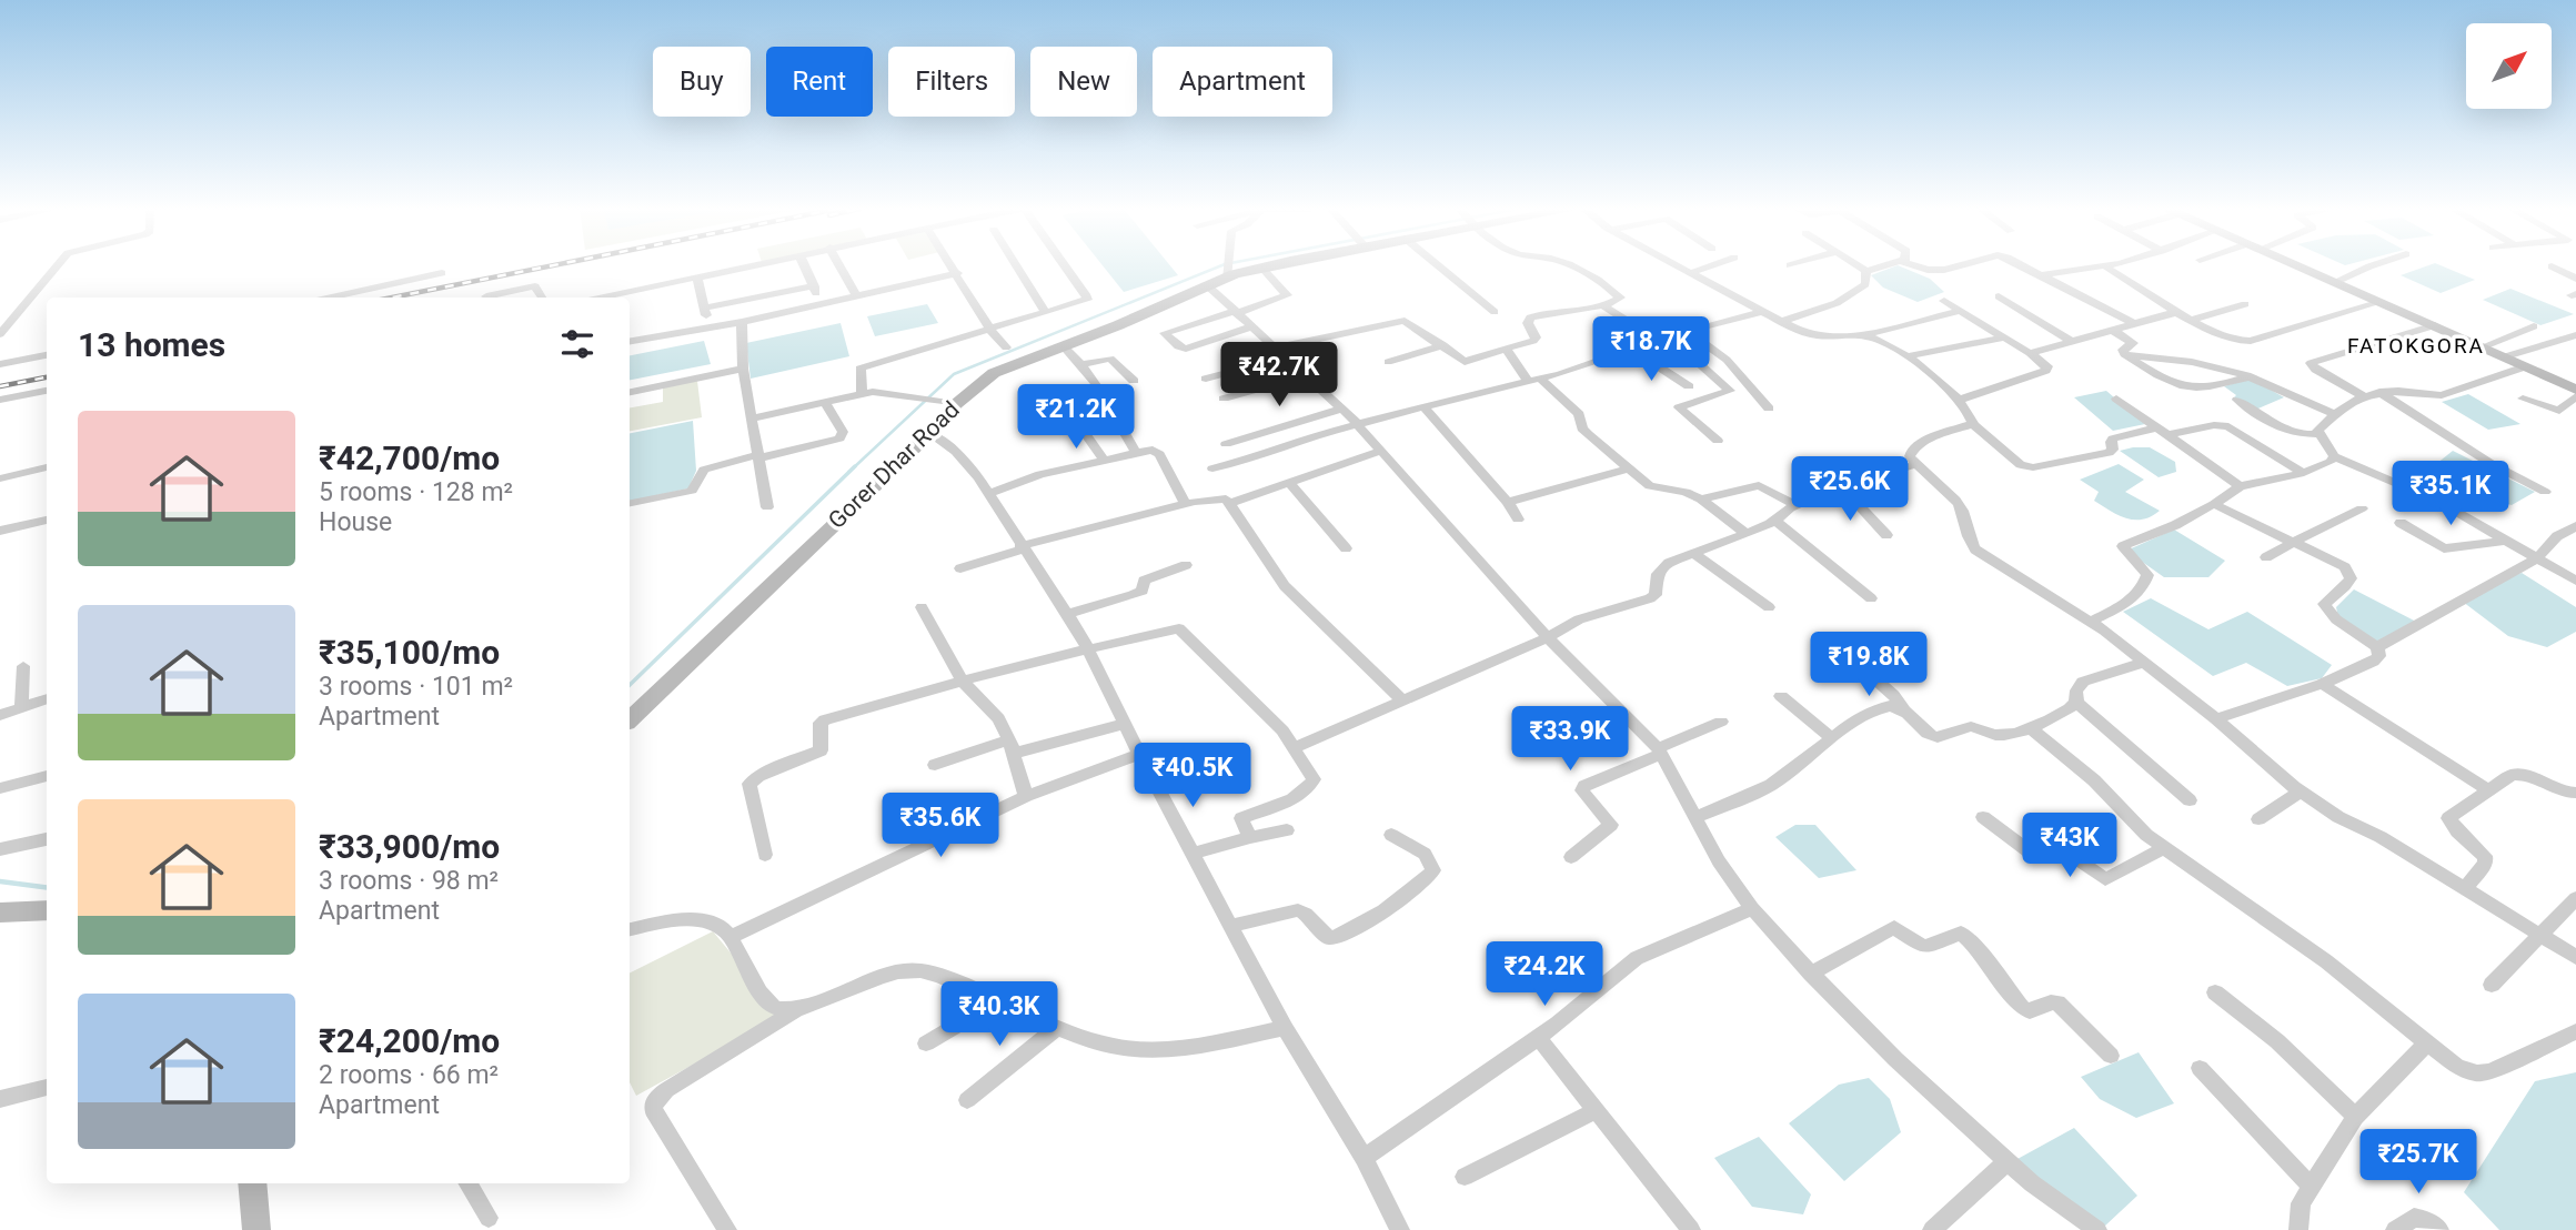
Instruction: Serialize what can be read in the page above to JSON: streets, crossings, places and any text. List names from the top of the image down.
{
  "streets": {
    "street": ["Gorer Dhar Road"]
  },
  "districts": ["FATOKGORA"],
  "north": "top right",
  "page": {
    "chip": [
      "Buy",
      "Rent",
      "Filters",
      "New",
      "Apartment"
    ],
    "heading": "13 homes",
    "price": [
      "₹18.7K",
      "₹42.7K",
      "₹21.2K",
      "₹25.6K",
      "₹35.1K",
      "₹19.8K",
      "₹33.9K",
      "₹40.5K",
      "₹35.6K",
      "₹43K",
      "₹24.2K",
      "₹40.3K",
      "₹25.7K"
    ],
    "list": [
      {
        "name": "₹42,700/mo",
        "note": "5 rooms · 128 m² · House"
      },
      {
        "name": "₹35,100/mo",
        "note": "3 rooms · 101 m² · Apartment"
      },
      {
        "name": "₹33,900/mo",
        "note": "3 rooms · 98 m² · Apartment"
      },
      {
        "name": "₹24,200/mo",
        "note": "2 rooms · 66 m² · Apartment"
      }
    ]
  }
}
